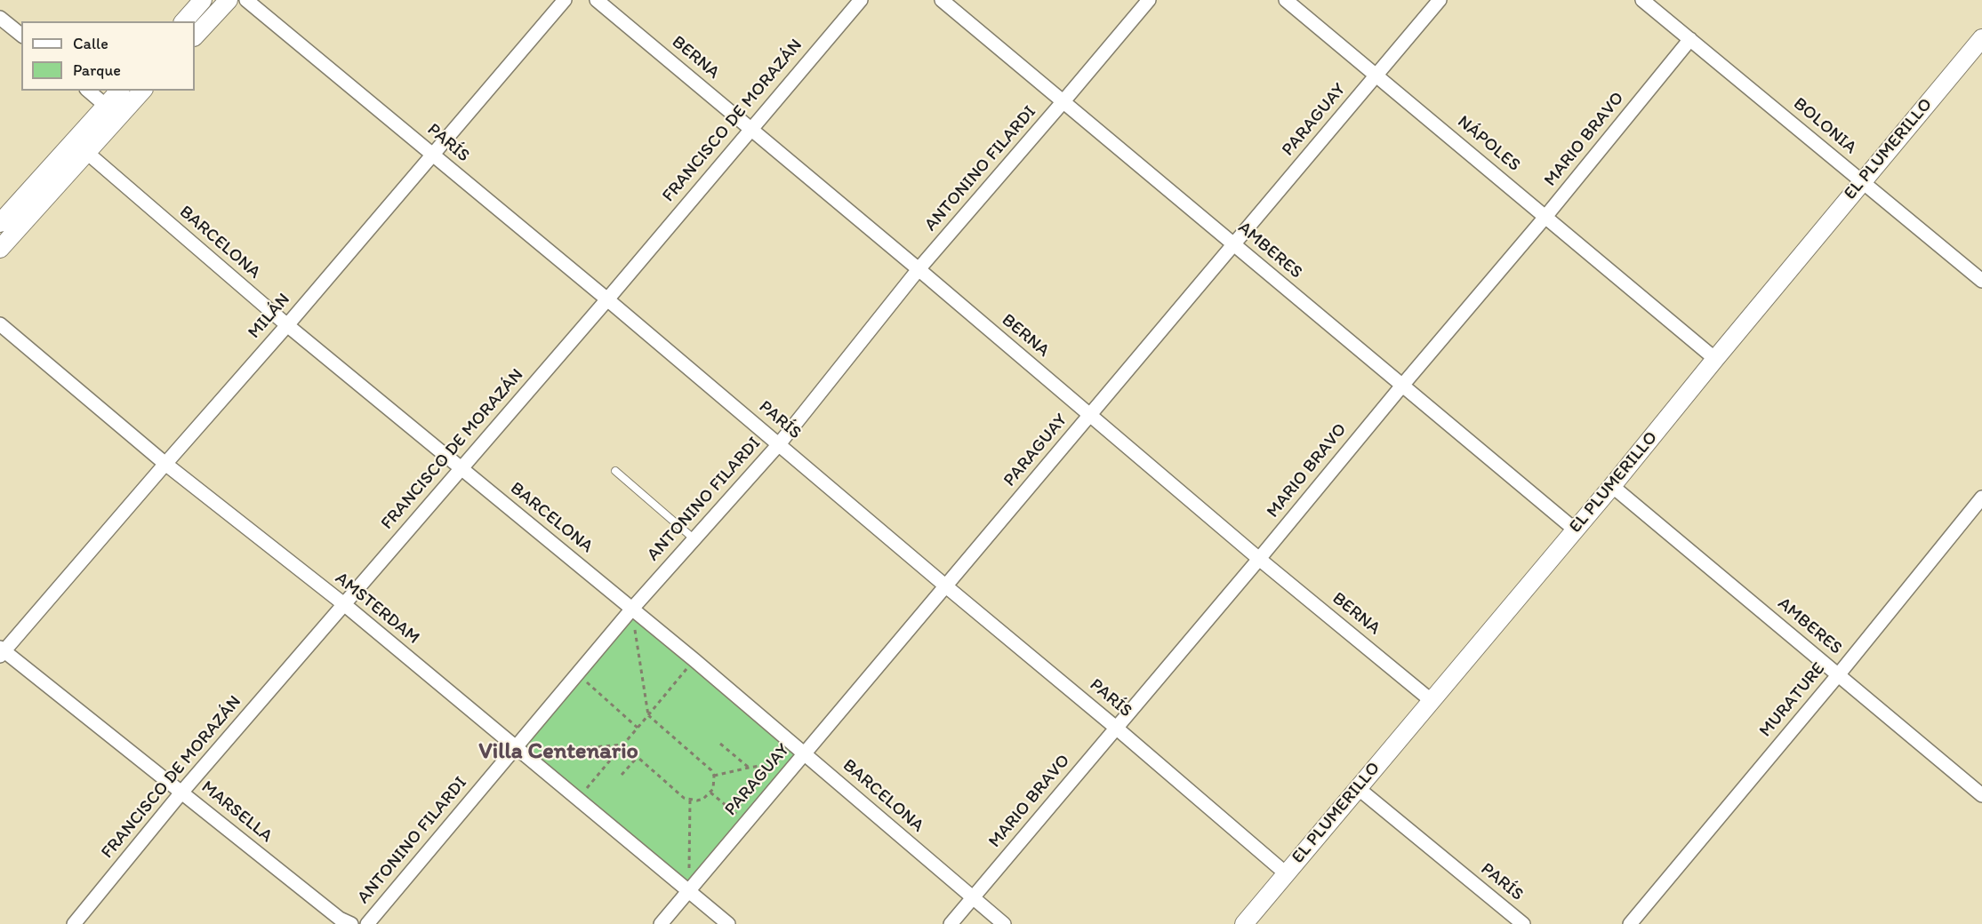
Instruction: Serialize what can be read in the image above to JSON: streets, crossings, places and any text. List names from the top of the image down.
{
  "streets": {
    "street": [
      "BERNA",
      "PARAGUAY",
      "FRANCISCO DE MORAZÁN",
      "BOLONIA",
      "MARIO BRAVO",
      "PARÍS",
      "NÁPOLES",
      "EL PLUMERILLO",
      "ANTONINO FILARDI",
      "BARCELONA",
      "AMBERES",
      "MILÁN",
      "AMSTERDAM",
      "MURATURE",
      "MARSELLA"
    ]
  },
  "crossings": [
    ["BERNA", "PARAGUAY"],
    ["BERNA", "FRANCISCO DE MORAZÁN"],
    ["BERNA", "MARIO BRAVO"],
    ["BERNA", "EL PLUMERILLO"],
    ["BERNA", "ANTONINO FILARDI"],
    ["PARAGUAY", "PARÍS"],
    ["PARAGUAY", "NÁPOLES"],
    ["PARAGUAY", "BARCELONA"],
    ["PARAGUAY", "AMBERES"],
    ["PARAGUAY", "AMSTERDAM"],
    ["FRANCISCO DE MORAZÁN", "PARÍS"],
    ["FRANCISCO DE MORAZÁN", "BARCELONA"],
    ["FRANCISCO DE MORAZÁN", "AMSTERDAM"],
    ["FRANCISCO DE MORAZÁN", "MARSELLA"],
    ["BOLONIA", "MARIO BRAVO"],
    ["BOLONIA", "EL PLUMERILLO"],
    ["MARIO BRAVO", "PARÍS"],
    ["MARIO BRAVO", "NÁPOLES"],
    ["MARIO BRAVO", "BARCELONA"],
    ["MARIO BRAVO", "AMBERES"],
    ["PARÍS", "EL PLUMERILLO"],
    ["PARÍS", "ANTONINO FILARDI"],
    ["PARÍS", "MILÁN"],
    ["NÁPOLES", "EL PLUMERILLO"],
    ["EL PLUMERILLO", "AMBERES"],
    ["ANTONINO FILARDI", "BARCELONA"],
    ["ANTONINO FILARDI", "AMBERES"],
    ["ANTONINO FILARDI", "AMSTERDAM"],
    ["BARCELONA", "MILÁN"],
    ["AMBERES", "MURATURE"],
    ["MILÁN", "AMSTERDAM"],
    ["MILÁN", "MARSELLA"]
  ],
  "districts": ["Villa Centenario"],
  "legend": ["Calle", "Parque"]
}
